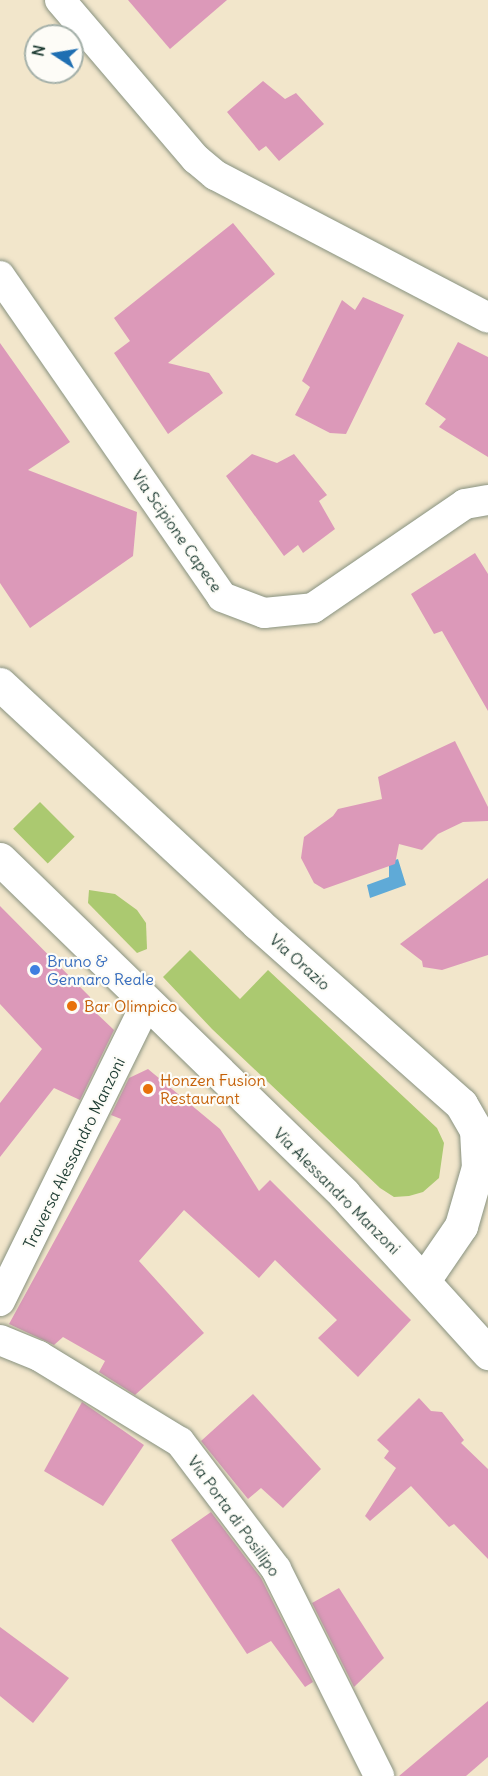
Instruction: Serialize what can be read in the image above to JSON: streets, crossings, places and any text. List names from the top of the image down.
{
  "streets": {
    "street": [
      "Via Scipione Capece",
      "Via Orazio",
      "Traversa Alessandro Manzoni",
      "Via Alessandro Manzoni",
      "Via Porta di Posillipo"
    ]
  },
  "crossings": [
    ["Via Orazio", "Via Alessandro Manzoni"],
    ["Traversa Alessandro Manzoni", "Via Alessandro Manzoni"]
  ],
  "places": ["Bruno & Gennaro Reale", "Bar Olimpico", "Honzen Fusion Restaurant"],
  "north": "left"
}
